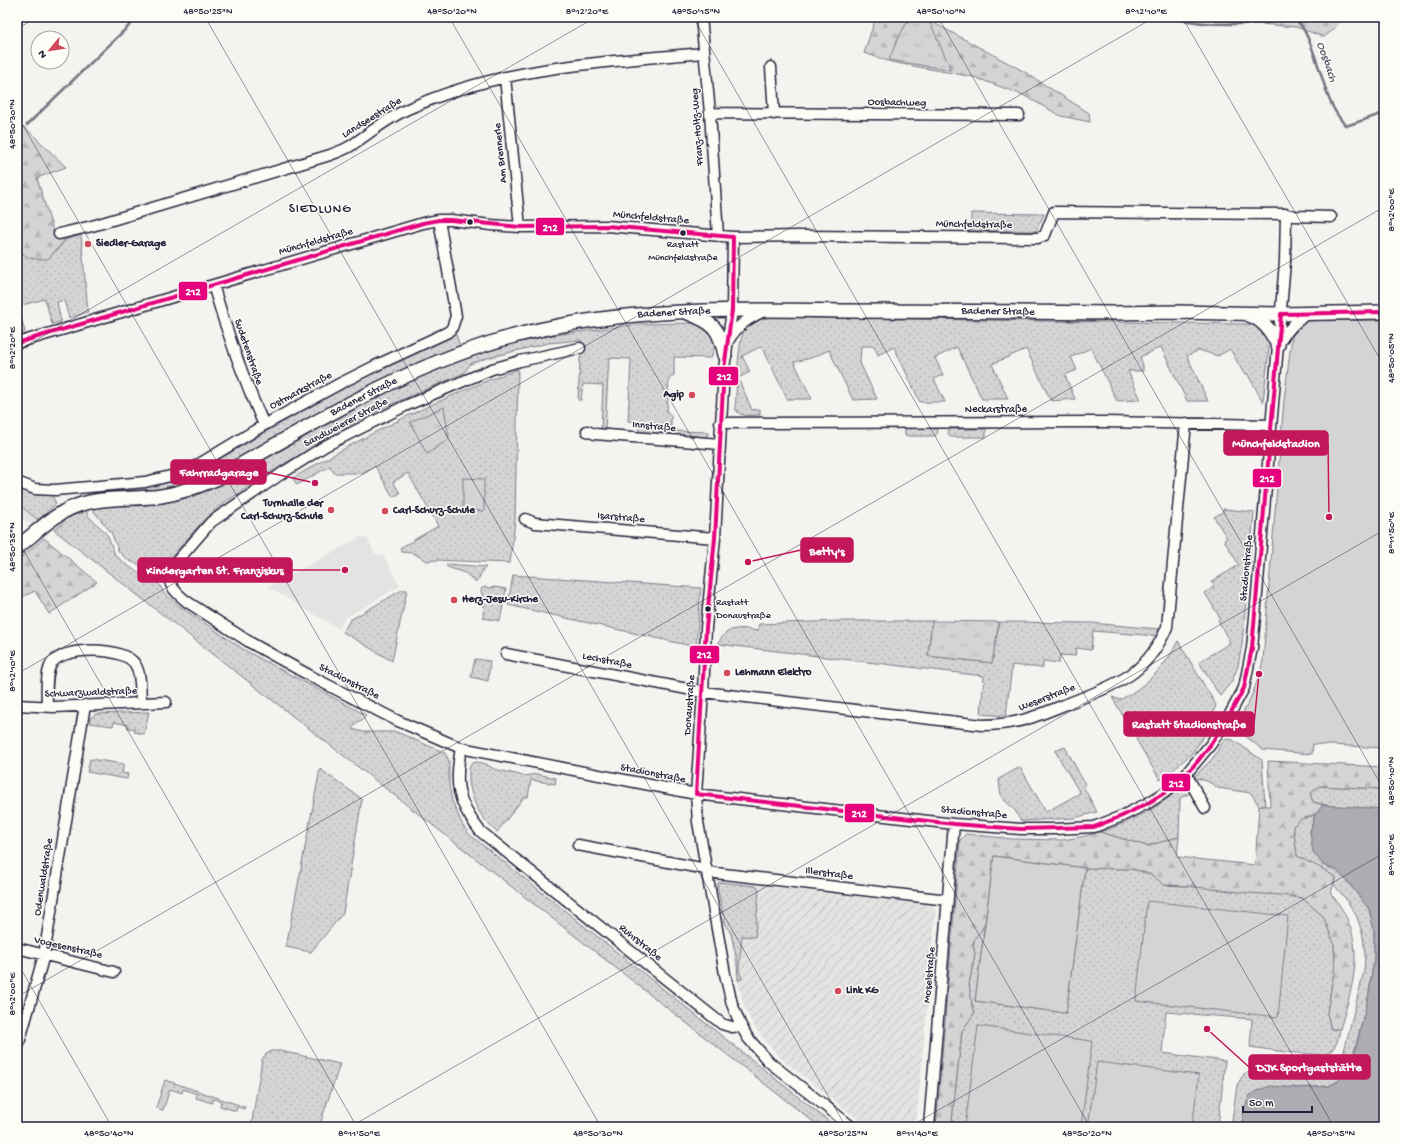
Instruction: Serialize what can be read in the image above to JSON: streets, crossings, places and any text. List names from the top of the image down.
{
  "streets": {
    "main road": ["Badener Straße"],
    "street": [
      "Oosbachweg",
      "Landseestraße",
      "Franz-Holtz-Weg",
      "Am Brennerle",
      "Münchfeldstraße",
      "Sudetenstraße",
      "Ostmarkstraße",
      "Neckarstraße",
      "Sandweierer Straße",
      "Innstraße",
      "Isarstraße",
      "Stadionstraße",
      "Lechstraße",
      "Schwarzwaldstraße",
      "Weserstraße",
      "Donaustraße",
      "Illerstraße",
      "Odenwaldstraße",
      "Ruhrstraße",
      "Vogesenstraße",
      "Moselstraße"
    ]
  },
  "crossings": [
    ["Oosbachweg", "Franz-Holtz-Weg"],
    ["Landseestraße", "Franz-Holtz-Weg"],
    ["Landseestraße", "Am Brennerle"],
    ["Franz-Holtz-Weg", "Münchfeldstraße"],
    ["Am Brennerle", "Münchfeldstraße"],
    ["Münchfeldstraße", "Sudetenstraße"],
    ["Münchfeldstraße", "Ostmarkstraße"],
    ["Badener Straße", "Stadionstraße"],
    ["Badener Straße", "Donaustraße"],
    ["Sudetenstraße", "Ostmarkstraße"],
    ["Neckarstraße", "Stadionstraße"],
    ["Neckarstraße", "Weserstraße"],
    ["Neckarstraße", "Donaustraße"],
    ["Sandweierer Straße", "Stadionstraße"],
    ["Innstraße", "Donaustraße"],
    ["Isarstraße", "Donaustraße"],
    ["Stadionstraße", "Donaustraße"],
    ["Stadionstraße", "Ruhrstraße"],
    ["Stadionstraße", "Moselstraße"],
    ["Lechstraße", "Weserstraße"],
    ["Lechstraße", "Donaustraße"],
    ["Schwarzwaldstraße", "Odenwaldstraße"],
    ["Weserstraße", "Donaustraße"],
    ["Donaustraße", "Illerstraße"],
    ["Donaustraße", "Ruhrstraße"],
    ["Illerstraße", "Moselstraße"],
    ["Odenwaldstraße", "Vogesenstraße"]
  ],
  "districts": ["SIEDLUNG"],
  "water": ["Oosbach"],
  "places": [
    "Rastatt Münchfeldstraße",
    "Siedler-Garage",
    "Agip",
    "Fahrradgarage",
    "Turnhalle der Carl-Schurz-Schule",
    "Carl-Schurz-Schule",
    "Münchfeldstadion",
    "Betty's",
    "Kindergarten St. Franziskus",
    "Herz-Jesu-Kirche",
    "Rastatt Donaustraße",
    "Lehmann Elektro",
    "Rastatt Stadionstraße",
    "Link KG",
    "DJK Sportgaststätte"
  ],
  "lines": ["transit line 212"],
  "scale_bar": "50 m",
  "north": "bottom left",
  "coordinates": [
    "48°50'25\"N",
    "48°50'20\"N",
    "8°12'20\"E",
    "48°50'15\"N",
    "48°50'10\"N",
    "8°12'10\"E",
    "48°50'30\"N",
    "8°12'00\"E",
    "48°50'05\"N",
    "8°11'50\"E",
    "48°50'35\"N",
    "8°11'40\"E",
    "48°50'40\"N"
  ]
}
